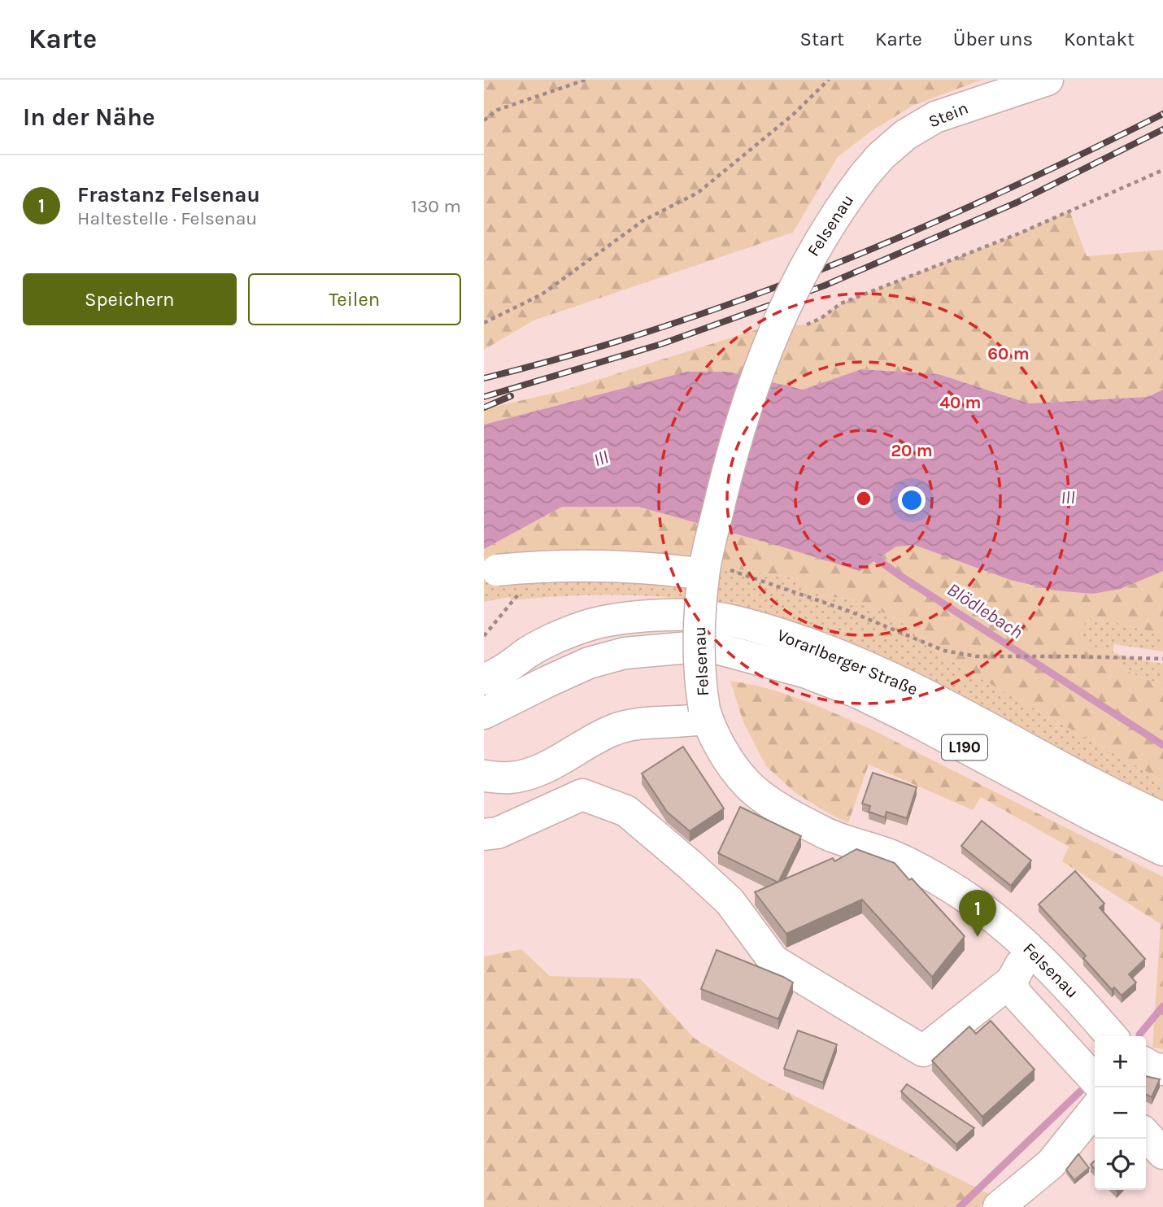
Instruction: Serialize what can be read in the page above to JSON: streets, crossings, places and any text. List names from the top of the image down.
{
  "streets": {
    "main road": [
      "Stein",
      "Felsenau",
      "Vorarlberger Straße",
      "L190"
    ]
  },
  "crossings": [
    ["Stein", "Felsenau"]
  ],
  "water": ["Ill", "Blödlebach"],
  "page": {
    "header": "Karte",
    "nav": [
      "Start",
      "Karte",
      "Über uns",
      "Kontakt"
    ],
    "heading": "In der Nähe",
    "list": [
      {
        "mark": "1",
        "name": "Frastanz Felsenau",
        "note": "Haltestelle · Felsenau",
        "value": "130 m"
      }
    ],
    "buttons": ["Speichern", "Teilen"],
    "pins": "1",
    "map_buttons": ["+", "−"]
  },
  "rings": ["60 m", "40 m", "20 m"]
}
